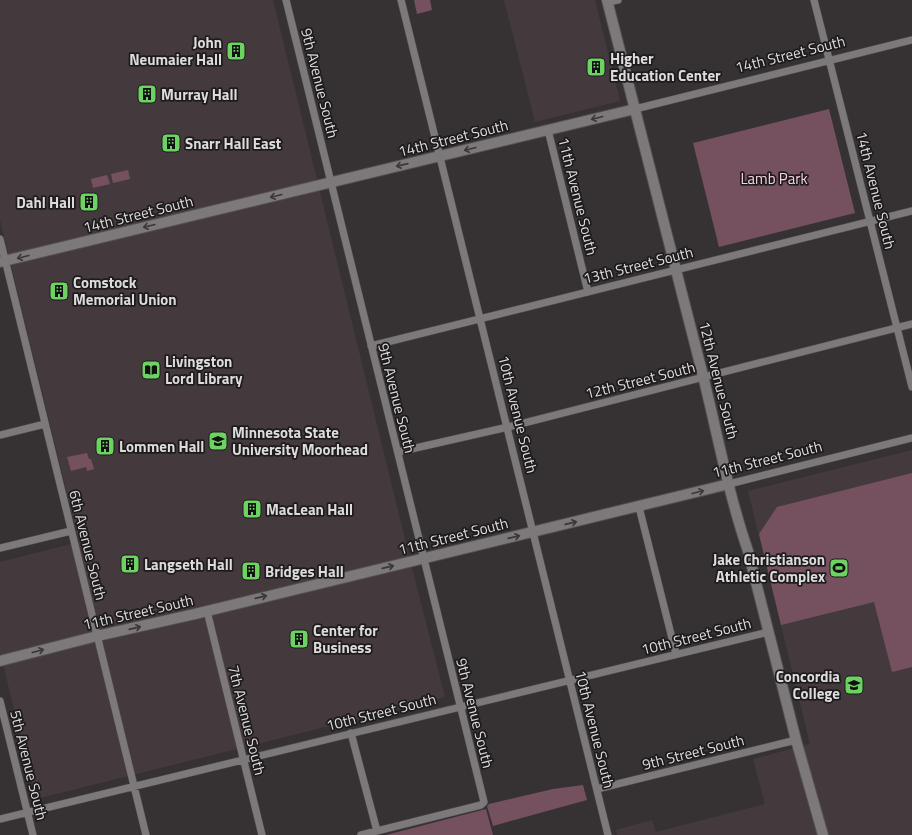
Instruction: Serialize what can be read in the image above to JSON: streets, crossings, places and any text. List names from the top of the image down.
{
  "streets": {
    "street": [
      "14th Street South",
      "9th Avenue South",
      "14th Avenue South",
      "11th Avenue South",
      "13th Street South",
      "12th Street South",
      "12th Avenue South",
      "10th Avenue South",
      "11th Street South",
      "6th Avenue South",
      "10th Street South",
      "7th Avenue South",
      "9th Street South",
      "5th Avenue South"
    ]
  },
  "crossings": [
    ["14th Street South", "9th Avenue South"],
    ["14th Street South", "14th Avenue South"],
    ["14th Street South", "11th Avenue South"],
    ["14th Street South", "12th Avenue South"],
    ["14th Street South", "10th Avenue South"],
    ["14th Street South", "6th Avenue South"],
    ["9th Avenue South", "13th Street South"],
    ["9th Avenue South", "12th Street South"],
    ["9th Avenue South", "11th Street South"],
    ["9th Avenue South", "10th Street South"],
    ["14th Avenue South", "13th Street South"],
    ["14th Avenue South", "12th Street South"],
    ["11th Avenue South", "13th Street South"],
    ["13th Street South", "12th Avenue South"],
    ["13th Street South", "10th Avenue South"],
    ["12th Street South", "12th Avenue South"],
    ["12th Street South", "10th Avenue South"],
    ["12th Avenue South", "11th Street South"],
    ["12th Avenue South", "10th Street South"],
    ["12th Avenue South", "9th Street South"],
    ["10th Avenue South", "11th Street South"],
    ["10th Avenue South", "10th Street South"],
    ["10th Avenue South", "9th Street South"],
    ["11th Street South", "6th Avenue South"],
    ["11th Street South", "7th Avenue South"],
    ["6th Avenue South", "10th Street South"],
    ["10th Street South", "7th Avenue South"],
    ["10th Street South", "5th Avenue South"]
  ],
  "one_way": ["14th Street South", "11th Street South"],
  "parks": ["Lamb Park"],
  "places": {
    "building": [
      "John Neumaier Hall",
      "Higher Education Center",
      "Murray Hall",
      "Snarr Hall East",
      "Dahl Hall",
      "Comstock Memorial Union",
      "Lommen Hall",
      "MacLean Hall",
      "Langseth Hall",
      "Bridges Hall",
      "Center for Business"
    ],
    "library": ["Livingston Lord Library"],
    "school or university": ["Minnesota State University Moorhead", "Concordia College"],
    "sports": ["Jake Christianson Athletic Complex"]
  }
}
